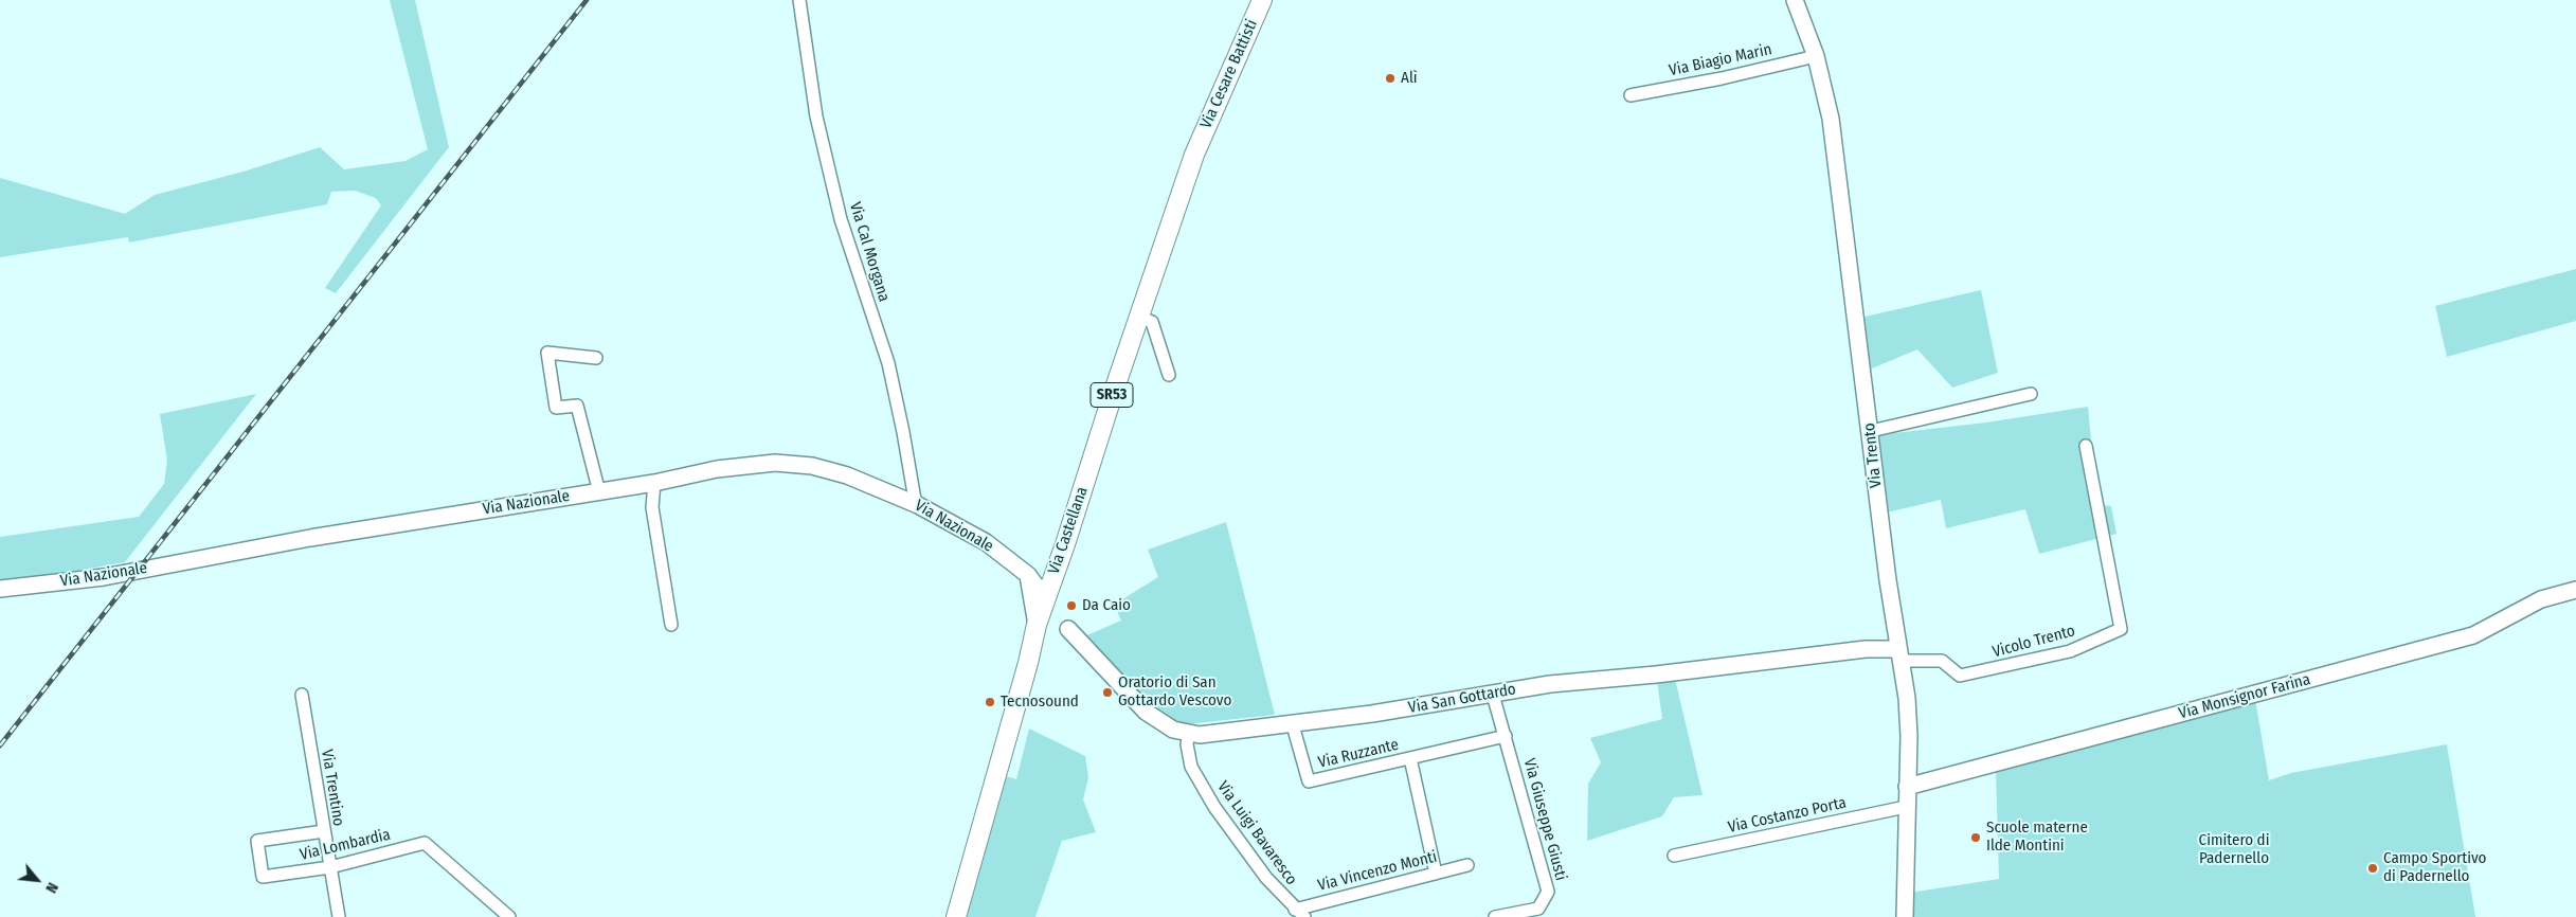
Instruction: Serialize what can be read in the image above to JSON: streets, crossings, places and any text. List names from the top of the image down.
{
  "streets": {
    "main road": ["Via Cesare Battisti", "SR53", "Via Castellana"],
    "street": [
      "Via Biagio Marin",
      "Via Cal Morgana",
      "Via Trento",
      "Via Nazionale",
      "Vicolo Trento",
      "Via Monsignor Farina",
      "Via San Gottardo",
      "Via Ruzzante",
      "Via Trentino",
      "Via Costanzo Porta",
      "Via Giuseppe Giusti",
      "Via Luigi Bavaresco",
      "Via Lombardia",
      "Via Vincenzo Monti"
    ]
  },
  "crossings": [
    ["Via Biagio Marin", "Via Trento"],
    ["Via Cesare Battisti", "Via Castellana"],
    ["Via Cal Morgana", "Via Nazionale"],
    ["Via Trento", "Vicolo Trento"],
    ["Via Trento", "Via Monsignor Farina"],
    ["Via Trento", "Via San Gottardo"],
    ["Via Trento", "Via Costanzo Porta"],
    ["Via Nazionale", "Via Castellana"],
    ["Vicolo Trento", "Via San Gottardo"],
    ["Via San Gottardo", "Via Ruzzante"],
    ["Via San Gottardo", "Via Giuseppe Giusti"],
    ["Via San Gottardo", "Via Luigi Bavaresco"],
    ["Via Ruzzante", "Via Giuseppe Giusti"],
    ["Via Ruzzante", "Via Vincenzo Monti"],
    ["Via Trentino", "Via Lombardia"],
    ["Via Luigi Bavaresco", "Via Vincenzo Monti"]
  ],
  "parks": ["Cimitero di Padernello"],
  "places": [
    "Alì",
    "Da Caio",
    "Oratorio di San Gottardo Vescovo",
    "Tecnosound",
    "Scuole materne Ilde Montini",
    "Campo Sportivo di Padernello"
  ],
  "north": "bottom right"
}
